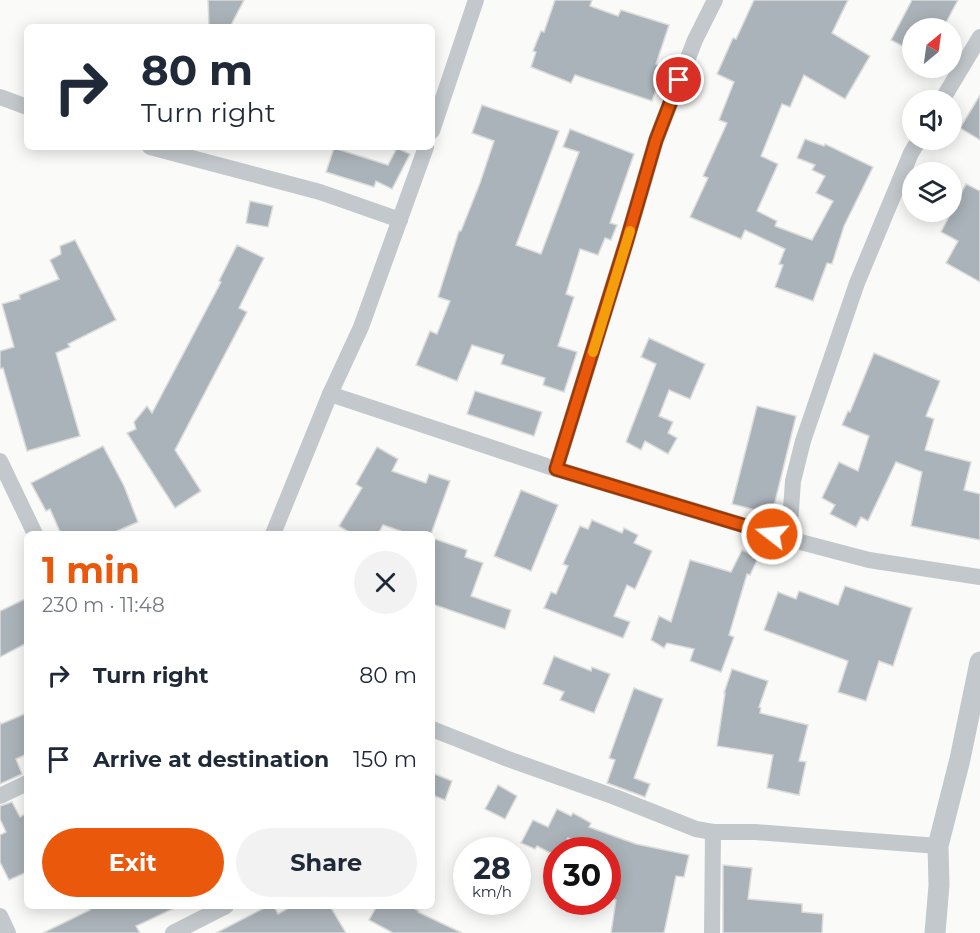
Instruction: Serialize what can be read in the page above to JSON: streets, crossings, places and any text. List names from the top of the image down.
{
  "north": "top right",
  "page": {
    "turn": ["80 m", "Turn right"],
    "heading": ["1 min", "230 m · 11:48"],
    "list": [
      {
        "name": "Turn right",
        "value": "80 m"
      },
      {
        "name": "Arrive at destination",
        "value": "150 m"
      }
    ],
    "buttons": ["Exit", "Share"],
    "speed": "28 km/h",
    "limit": "30"
  }
}
